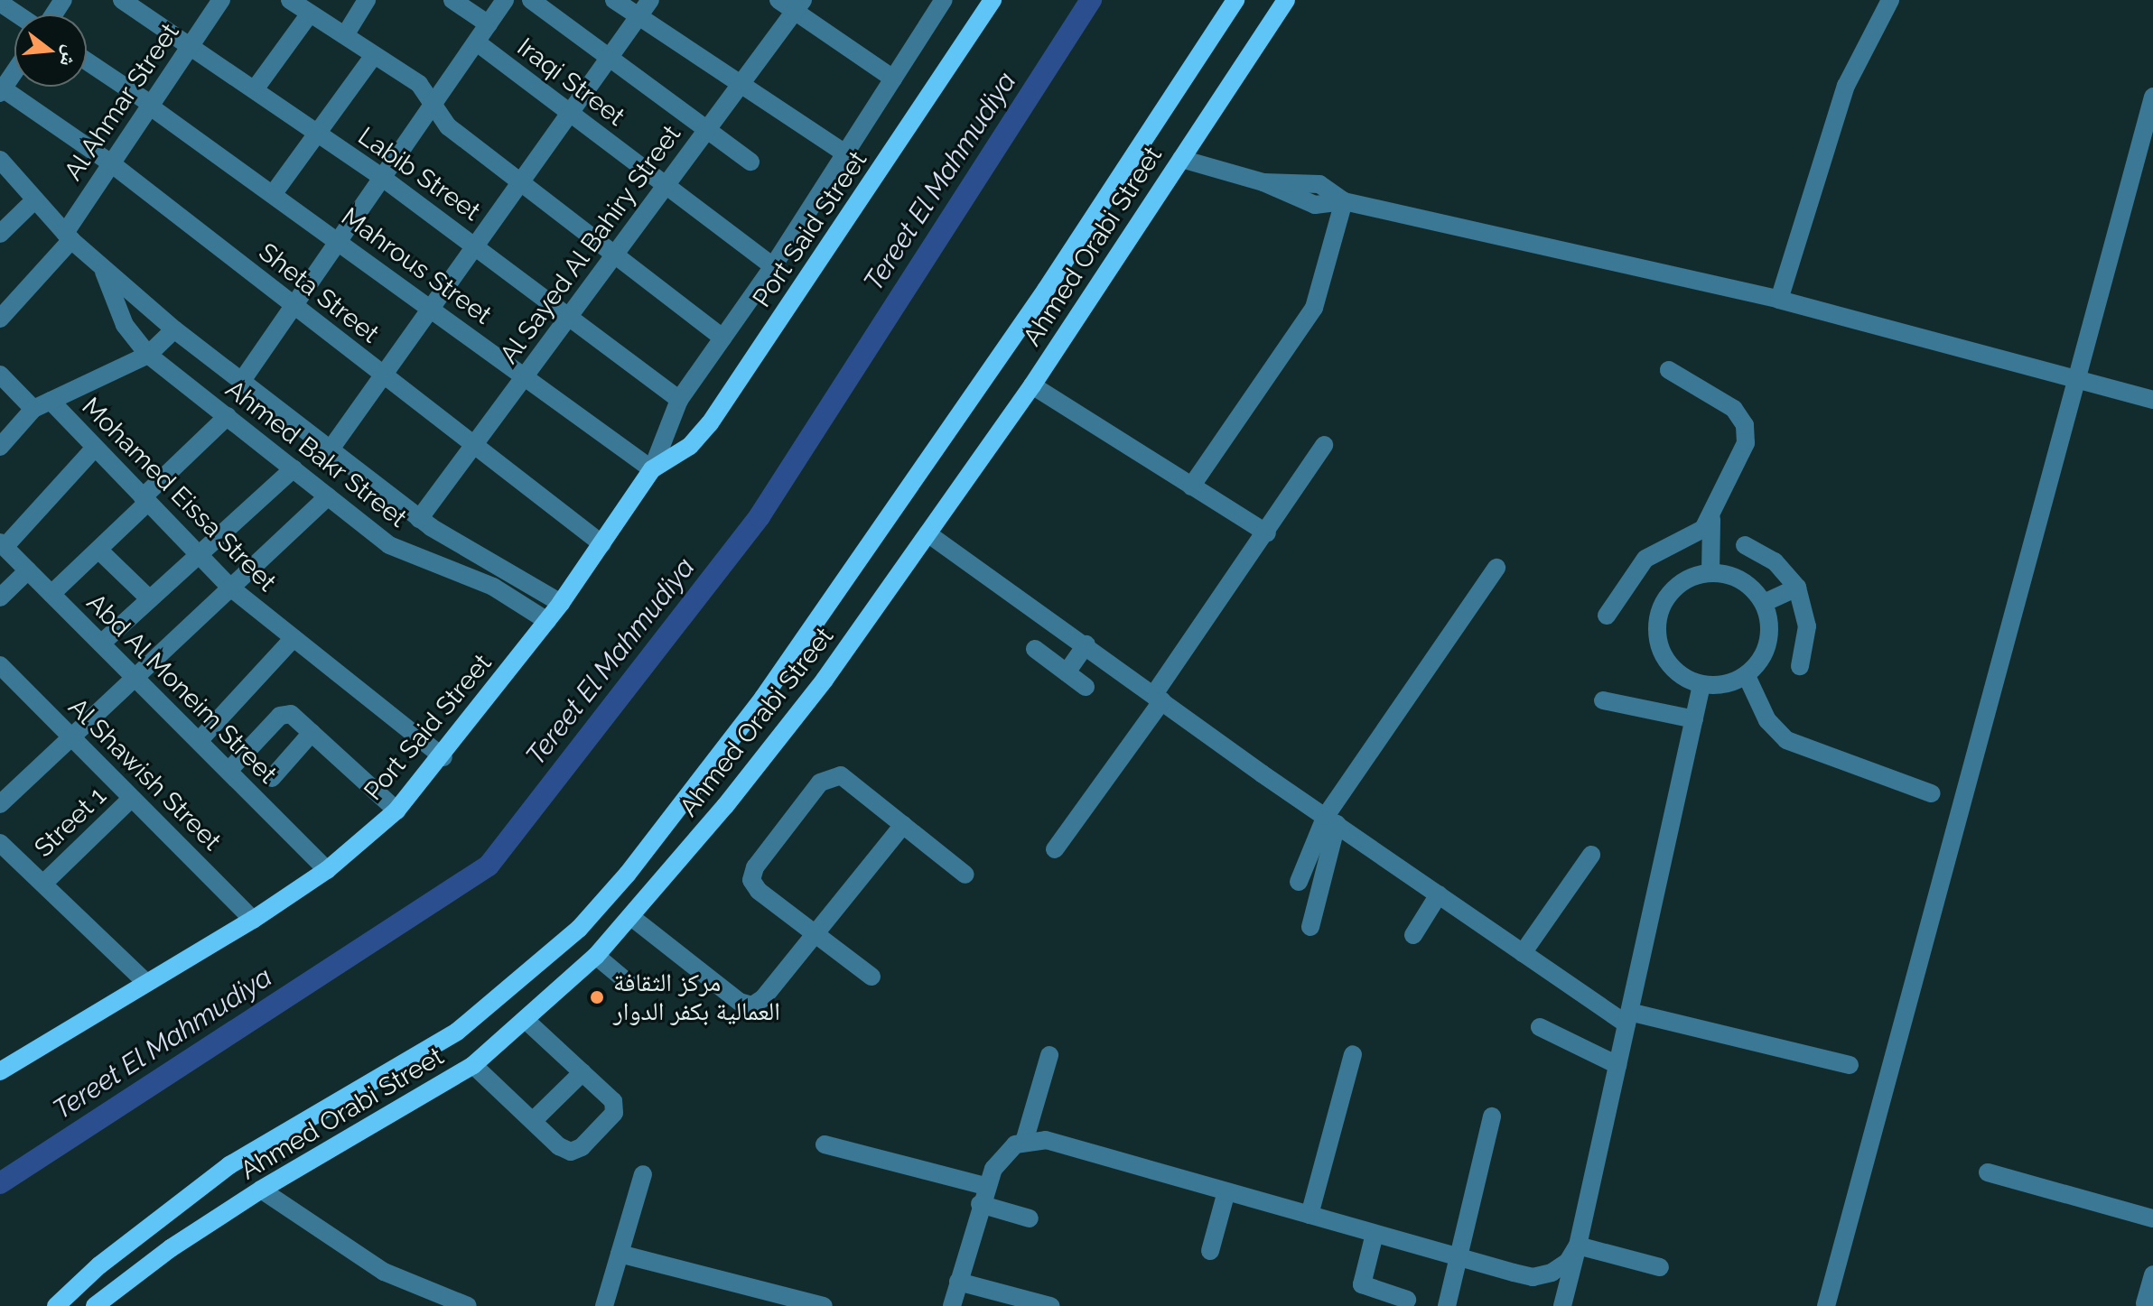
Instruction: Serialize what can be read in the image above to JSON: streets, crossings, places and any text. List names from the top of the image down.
{
  "streets": {
    "main road": ["Port Said Street", "Ahmed Orabi Street"],
    "street": [
      "Iraqi Street",
      "Al Ahmar Street",
      "Labib Street",
      "Al Sayed Al Bahiry Street",
      "Mahrous Street",
      "Sheta Street",
      "Ahmed Bakr Street",
      "Mohamed Eissa Street",
      "Abd Al Moneim Street",
      "Al Shawish Street",
      "Street 1"
    ]
  },
  "crossings": [
    ["Iraqi Street", "Port Said Street"],
    ["Iraqi Street", "Al Sayed Al Bahiry Street"],
    ["Al Ahmar Street", "Labib Street"],
    ["Al Ahmar Street", "Mahrous Street"],
    ["Al Ahmar Street", "Sheta Street"],
    ["Al Ahmar Street", "Ahmed Bakr Street"],
    ["Labib Street", "Port Said Street"],
    ["Labib Street", "Al Sayed Al Bahiry Street"],
    ["Port Said Street", "Mahrous Street"],
    ["Port Said Street", "Sheta Street"],
    ["Port Said Street", "Ahmed Bakr Street"],
    ["Port Said Street", "Mohamed Eissa Street"],
    ["Port Said Street", "Abd Al Moneim Street"],
    ["Port Said Street", "Al Shawish Street"],
    ["Al Sayed Al Bahiry Street", "Mahrous Street"],
    ["Al Sayed Al Bahiry Street", "Sheta Street"],
    ["Al Sayed Al Bahiry Street", "Ahmed Bakr Street"],
    ["Al Shawish Street", "Street 1"]
  ],
  "water": ["Tereet El Mahmudiya"],
  "places": ["مركز الثقافة العمالية بكفر الدوار"],
  "north": "right"
}
